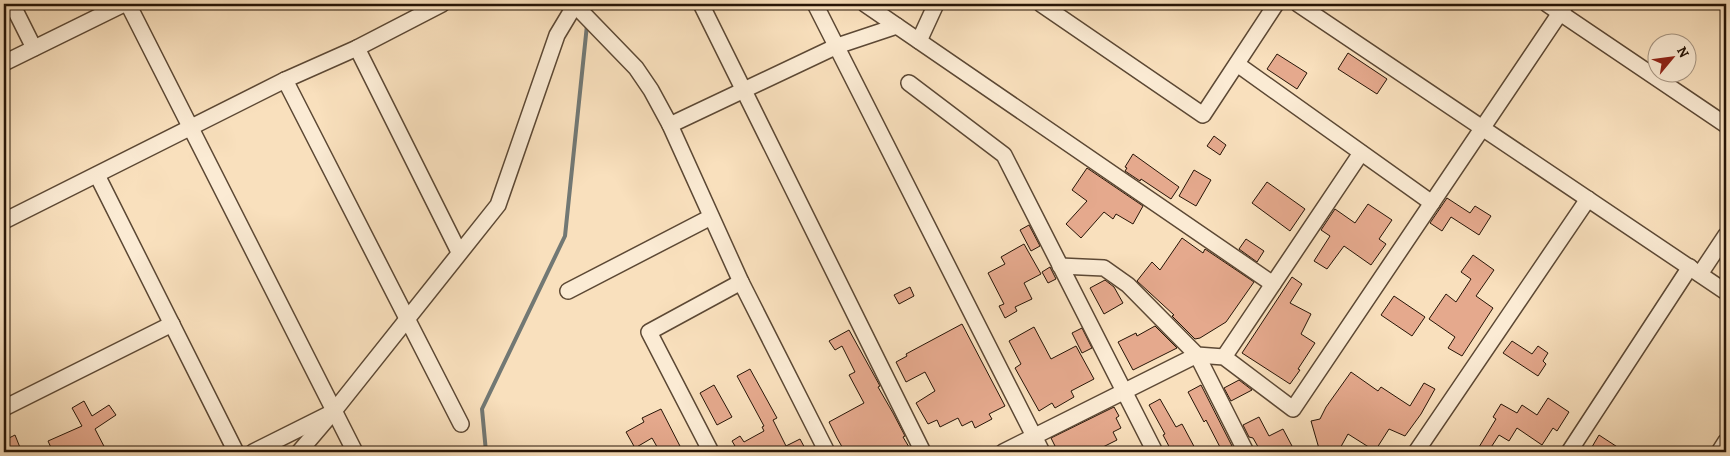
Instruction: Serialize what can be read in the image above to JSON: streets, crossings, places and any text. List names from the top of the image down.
{
  "north": "top right"
}
